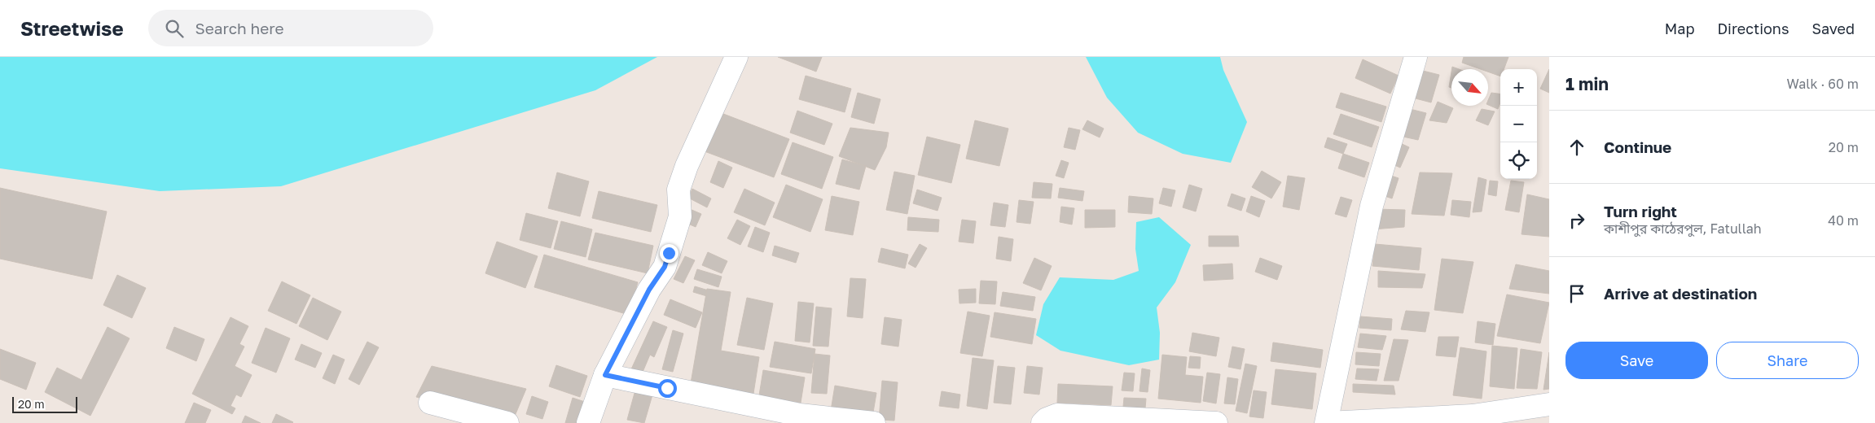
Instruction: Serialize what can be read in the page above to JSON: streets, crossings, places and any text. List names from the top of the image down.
{
  "scale_bar": "20 m",
  "north": "bottom right",
  "page": {
    "header": "Streetwise",
    "search": "Search here",
    "nav": ["Map", "Directions", "Saved"],
    "heading": ["1 min", "Walk · 60 m"],
    "map_buttons": ["+", "−"],
    "list": [
      ["Continue", "20 m"],
      ["Turn right", "কাশীপুর কাঠেরপুল, Fatullah", "40 m"],
      "Arrive at destination"
    ],
    "buttons": ["Save", "Share"],
    "scale": "20 m"
  }
}
